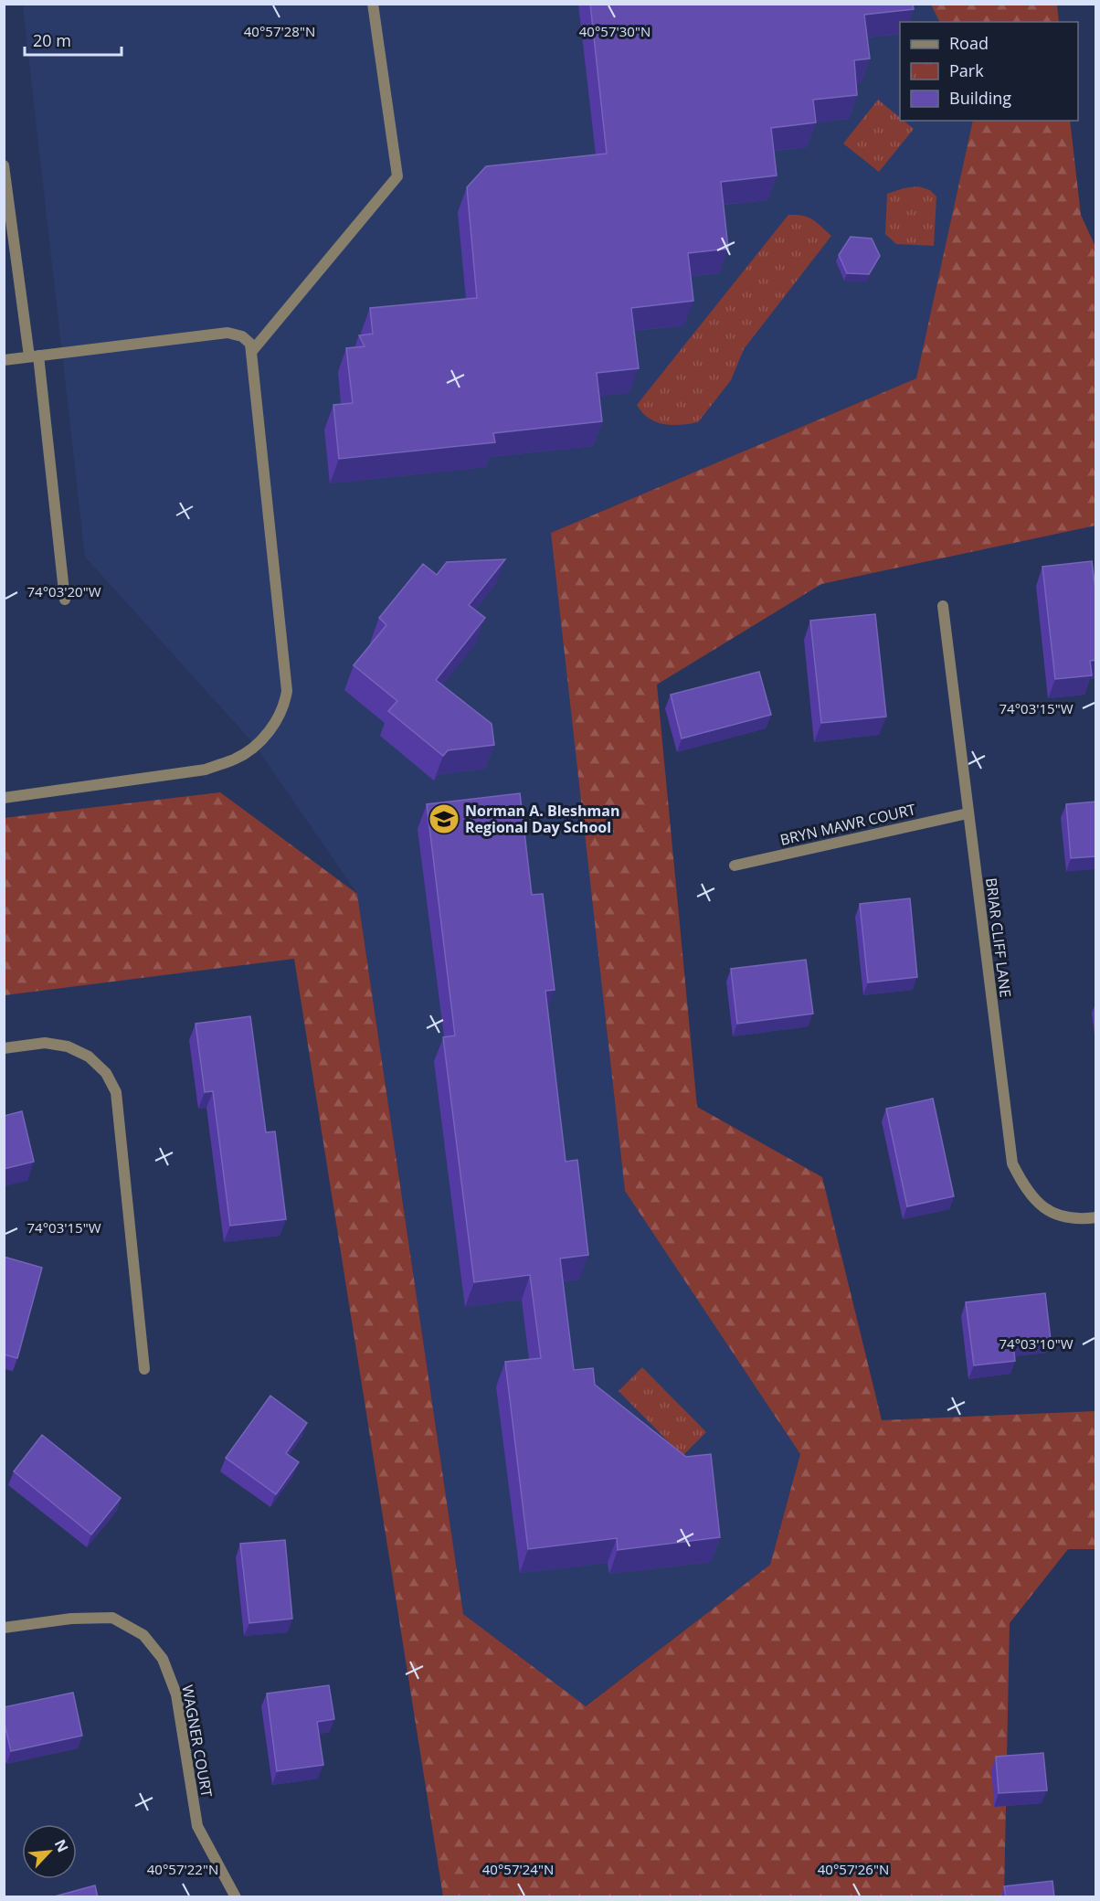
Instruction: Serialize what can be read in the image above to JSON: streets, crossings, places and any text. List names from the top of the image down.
{
  "streets": {
    "street": ["BRYN MAWR COURT", "BRIAR CLIFF LANE", "WAGNER COURT"]
  },
  "crossings": [
    ["BRYN MAWR COURT", "BRIAR CLIFF LANE"]
  ],
  "places": {
    "school or university": ["Norman A. Bleshman Regional Day School"]
  },
  "legend": ["Road", "Park", "Building"],
  "scale_bar": "20 m",
  "north": "top right",
  "coordinates": [
    "40°57'28\"N",
    "40°57'30\"N",
    "74°03'20\"W",
    "74°03'15\"W",
    "74°03'10\"W",
    "40°57'22\"N",
    "40°57'24\"N",
    "40°57'26\"N"
  ]
}
